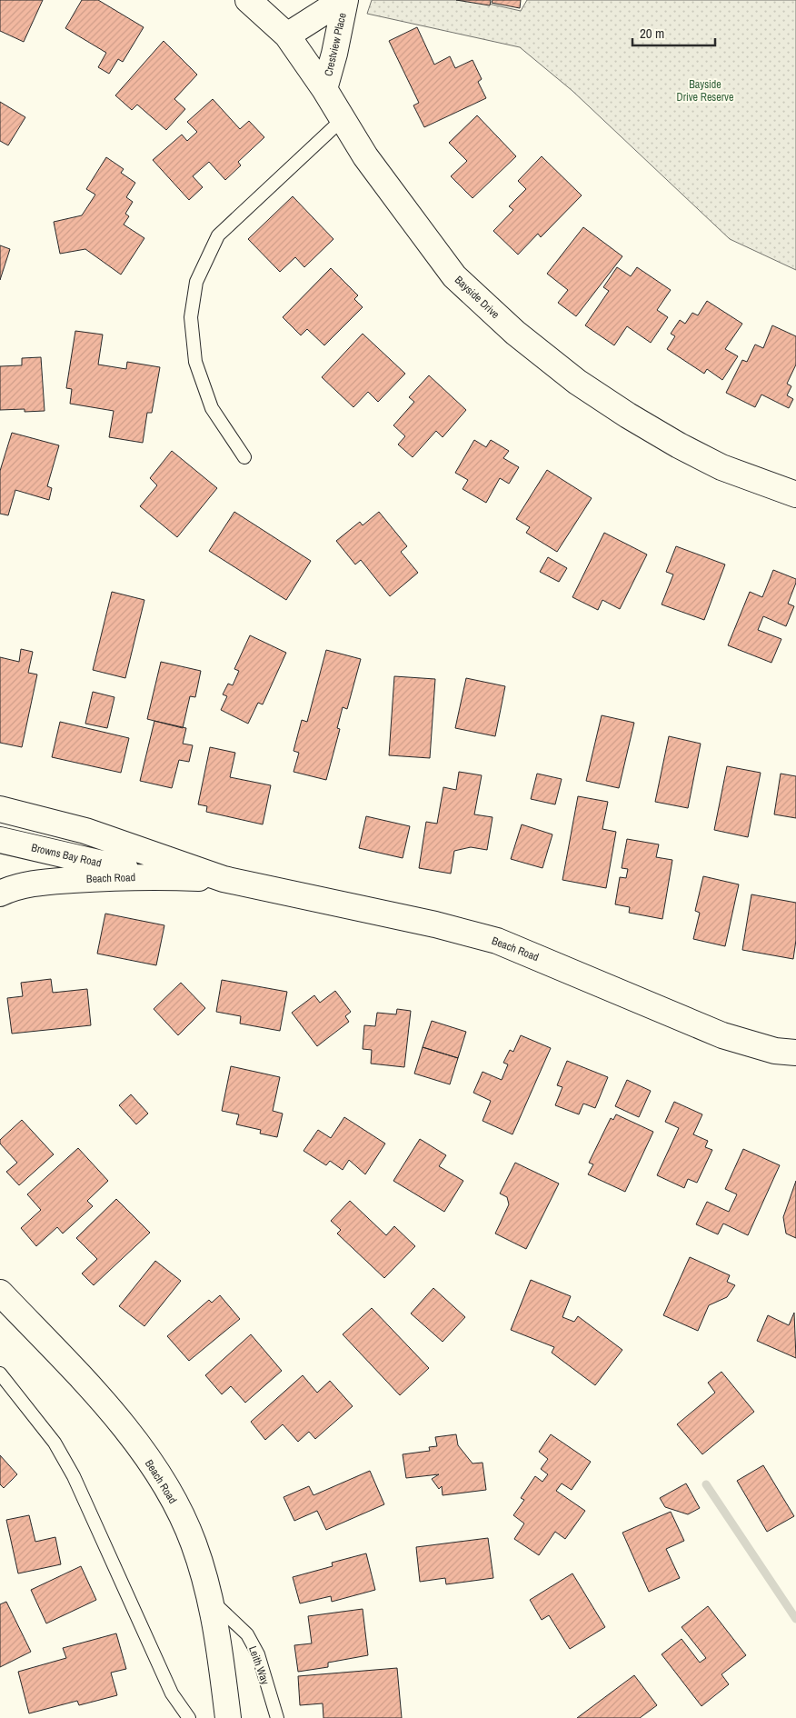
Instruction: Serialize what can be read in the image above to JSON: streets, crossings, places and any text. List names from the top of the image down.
{
  "streets": {
    "main road": [
      "Crestview Place",
      "Bayside Drive",
      "Browns Bay Road",
      "Beach Road"
    ],
    "lane": ["Leith Way"]
  },
  "crossings": [
    ["Crestview Place", "Bayside Drive"],
    ["Browns Bay Road", "Beach Road"],
    ["Beach Road", "Leith Way"]
  ],
  "parks": ["Bayside Drive Reserve"],
  "scale_bar": "20 m"
}
